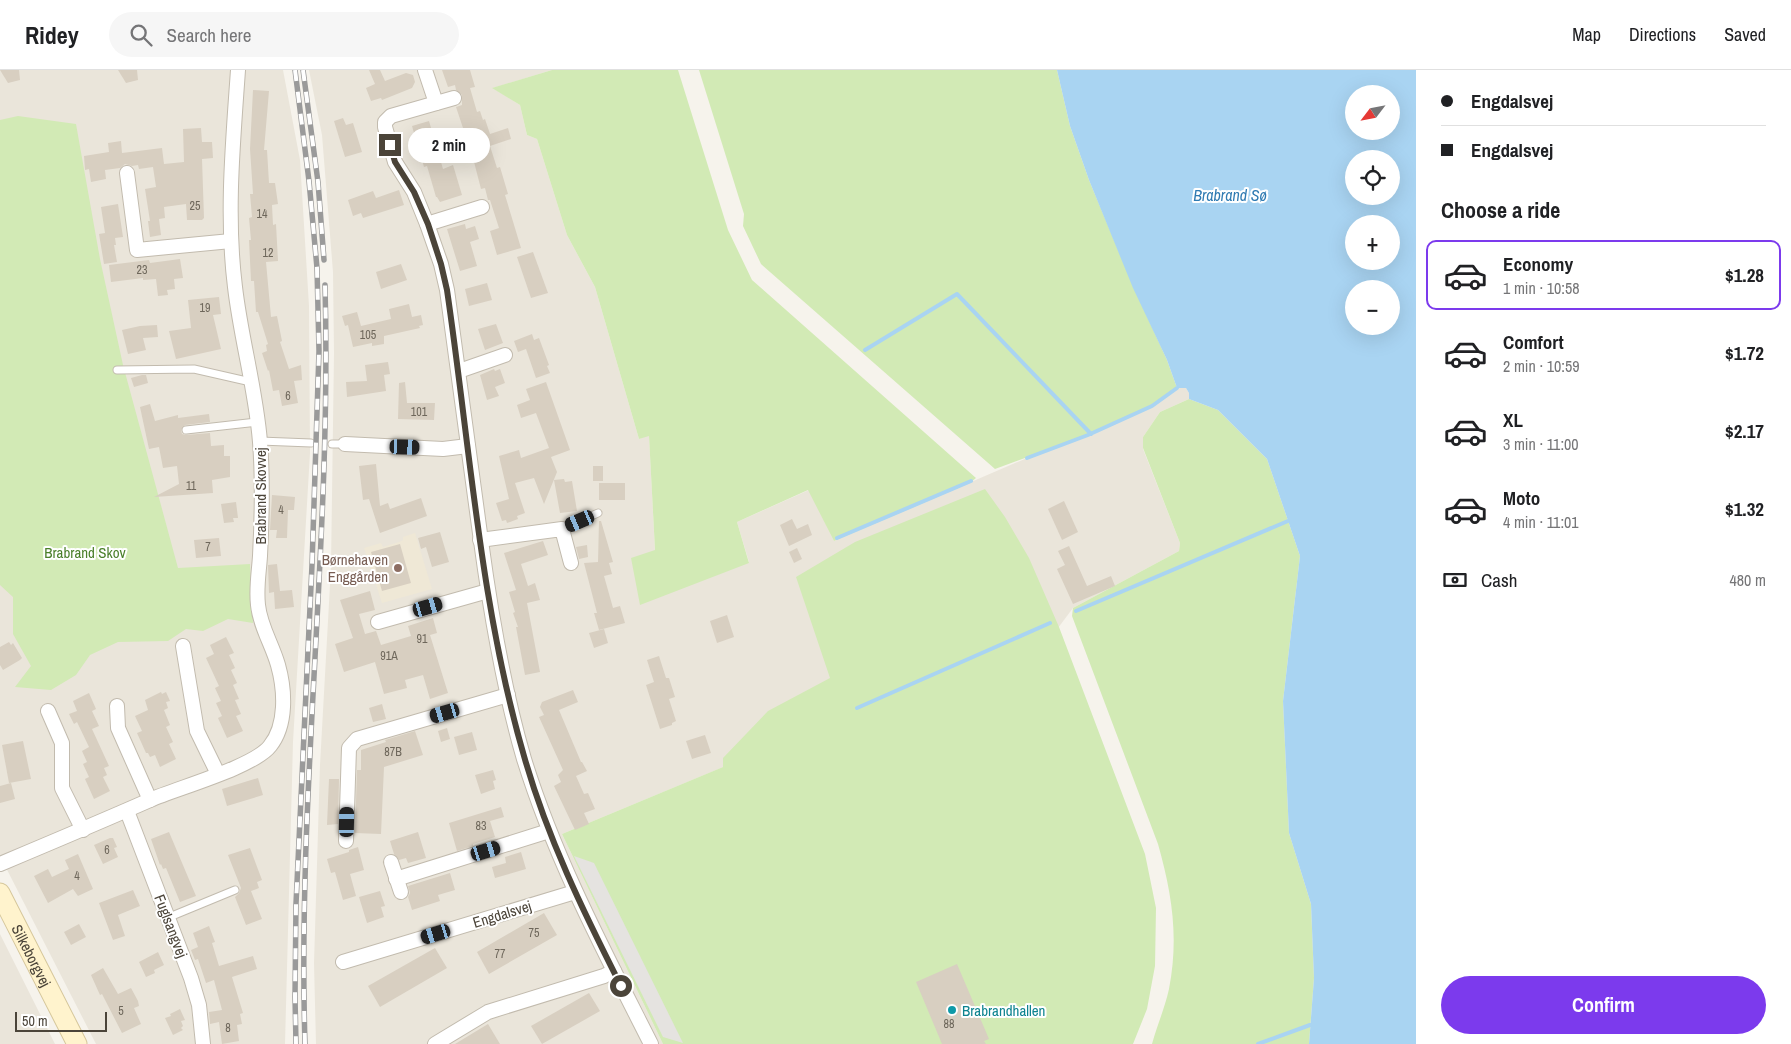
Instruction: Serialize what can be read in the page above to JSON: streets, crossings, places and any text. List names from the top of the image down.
{
  "streets": {
    "main road": ["Silkeborgvej"],
    "street": ["Brabrand Skovvej", "Engdalsvej", "Fuglsangvej"]
  },
  "water": ["Brabrand Sø"],
  "parks": ["Brabrand Skov"],
  "places": ["Børnehaven Enggården", "Brabrandhallen"],
  "house_numbers": [
    "25",
    "14",
    "12",
    "23",
    "19",
    "105",
    "6",
    "101",
    "11",
    "4",
    "7",
    "91",
    "91A",
    "87B",
    "83",
    "6",
    "4",
    "75",
    "77",
    "5",
    "88",
    "8"
  ],
  "scale_bar": "50 m",
  "north": "bottom left",
  "page": {
    "header": "Ridey",
    "search": "Search here",
    "nav": ["Map", "Directions", "Saved"],
    "banner": ["Engdalsvej", "Engdalsvej"],
    "map_buttons": ["+", "−"],
    "bubble": "2 min",
    "heading": "Choose a ride",
    "list": [
      {
        "name": "Economy",
        "note": "1 min · 10:58",
        "value": "$1.28"
      },
      {
        "name": "Comfort",
        "note": "2 min · 10:59",
        "value": "$1.72"
      },
      {
        "name": "XL",
        "note": "3 min · 11:00",
        "value": "$2.17"
      },
      {
        "name": "Moto",
        "note": "4 min · 11:01",
        "value": "$1.32"
      }
    ],
    "pay": ["Cash", "480 m"],
    "buttons": "Confirm",
    "scale": "50 m"
  }
}
